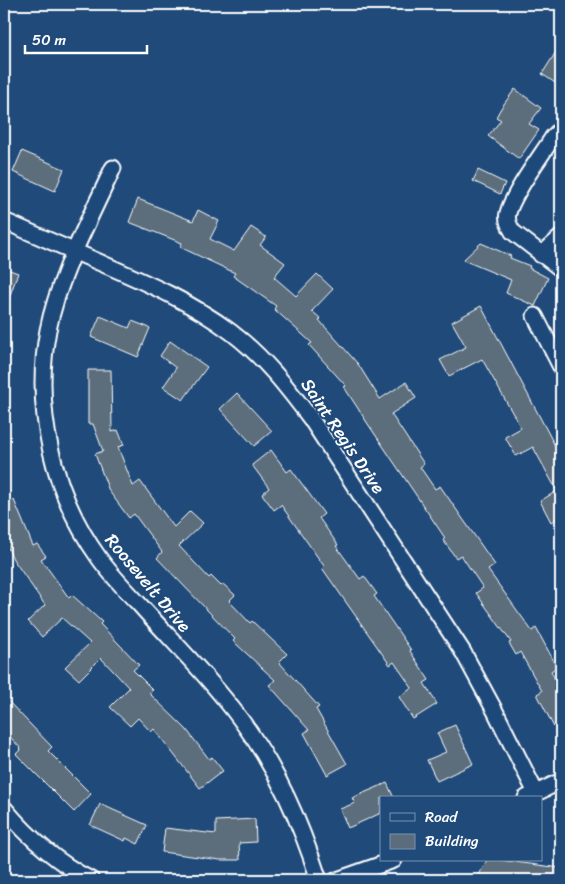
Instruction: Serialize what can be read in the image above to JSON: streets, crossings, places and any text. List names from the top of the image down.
{
  "streets": {
    "street": ["Saint Regis Drive", "Roosevelt Drive"]
  },
  "crossings": [
    ["Saint Regis Drive", "Roosevelt Drive"]
  ],
  "legend": ["Road", "Building"],
  "scale_bar": "50 m"
}
